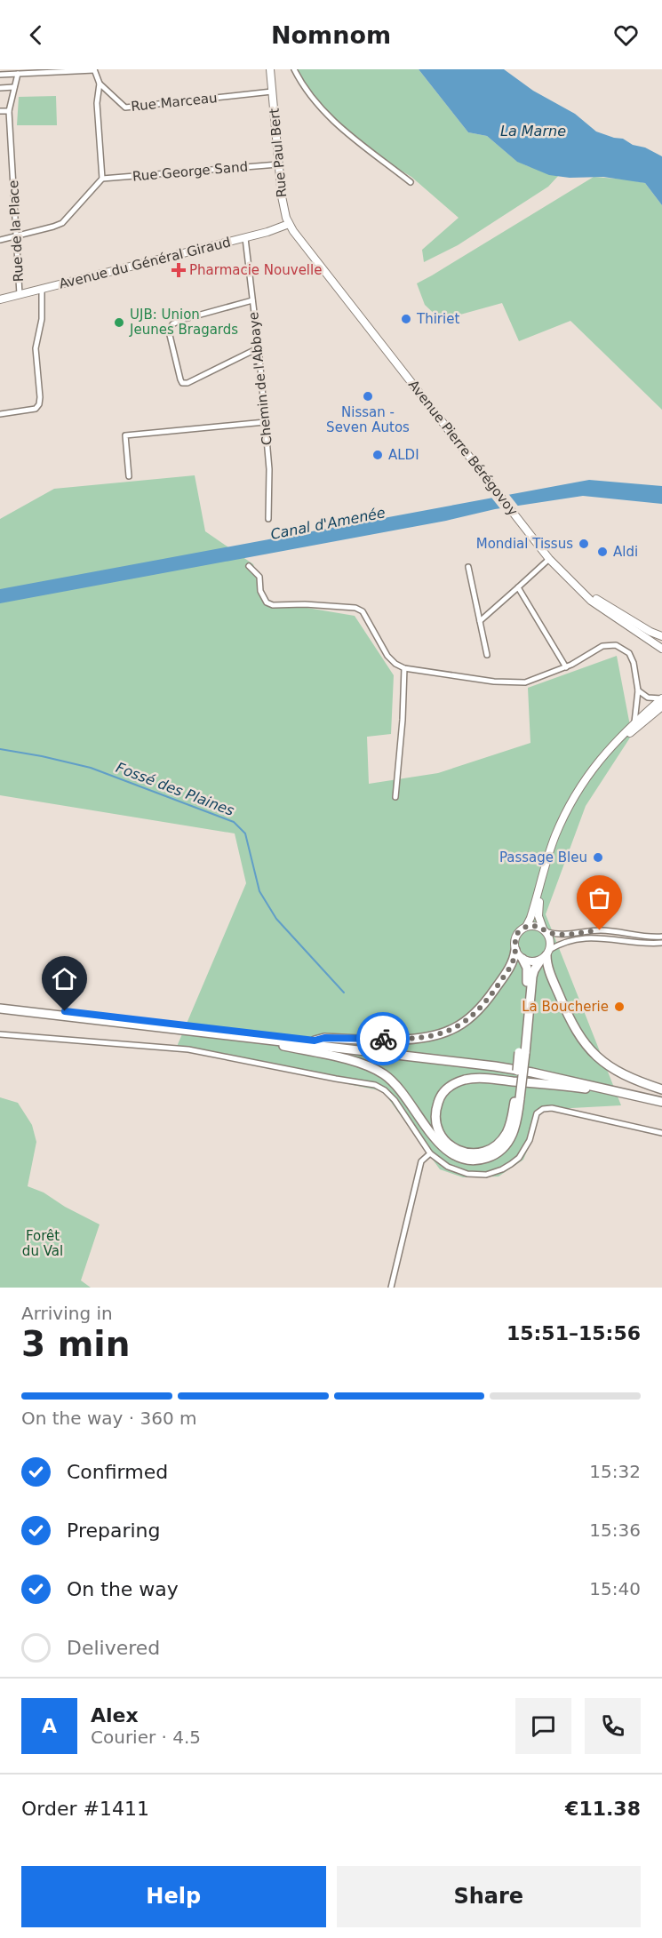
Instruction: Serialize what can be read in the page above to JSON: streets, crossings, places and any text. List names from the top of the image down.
{
  "streets": {
    "main road": ["Rue Paul Bert", "Avenue du Général Giraud", "Avenue Pierre Bérégovoy"],
    "street": [
      "Rue Marceau",
      "Rue George Sand",
      "Rue de la Place",
      "Chemin de l'Abbaye"
    ]
  },
  "crossings": [
    ["Rue Marceau", "Rue Paul Bert"],
    ["Rue Paul Bert", "Rue George Sand"],
    ["Rue Paul Bert", "Avenue du Général Giraud"],
    ["Rue Paul Bert", "Avenue Pierre Bérégovoy"],
    ["Rue de la Place", "Avenue du Général Giraud"],
    ["Avenue du Général Giraud", "Chemin de l'Abbaye"]
  ],
  "water": ["La Marne", "Canal d'Amenée", "Fossé des Plaines"],
  "parks": ["Forêt du Val"],
  "places": {
    "health": ["Pharmacie Nouvelle"],
    "other": [
      "Thiriet",
      "UJB: Union Jeunes Bragards",
      "Nissan - Seven Autos",
      "ALDI",
      "Mondial Tissus",
      "Aldi",
      "Passage Bleu",
      "La Boucherie"
    ]
  },
  "page": {
    "header": "Nomnom",
    "heading": ["3 min", "Arriving in", "15:51–15:56"],
    "panel": [
      "Alex",
      "Courier · 4.5",
      "Order #1411",
      "€11.38"
    ],
    "bar": "On the way · 360 m",
    "list": [
      ["Confirmed", "15:32"],
      ["Preparing", "15:36"],
      ["On the way", "15:40"],
      "Delivered"
    ],
    "round": "A",
    "buttons": ["Help", "Share"]
  }
}
